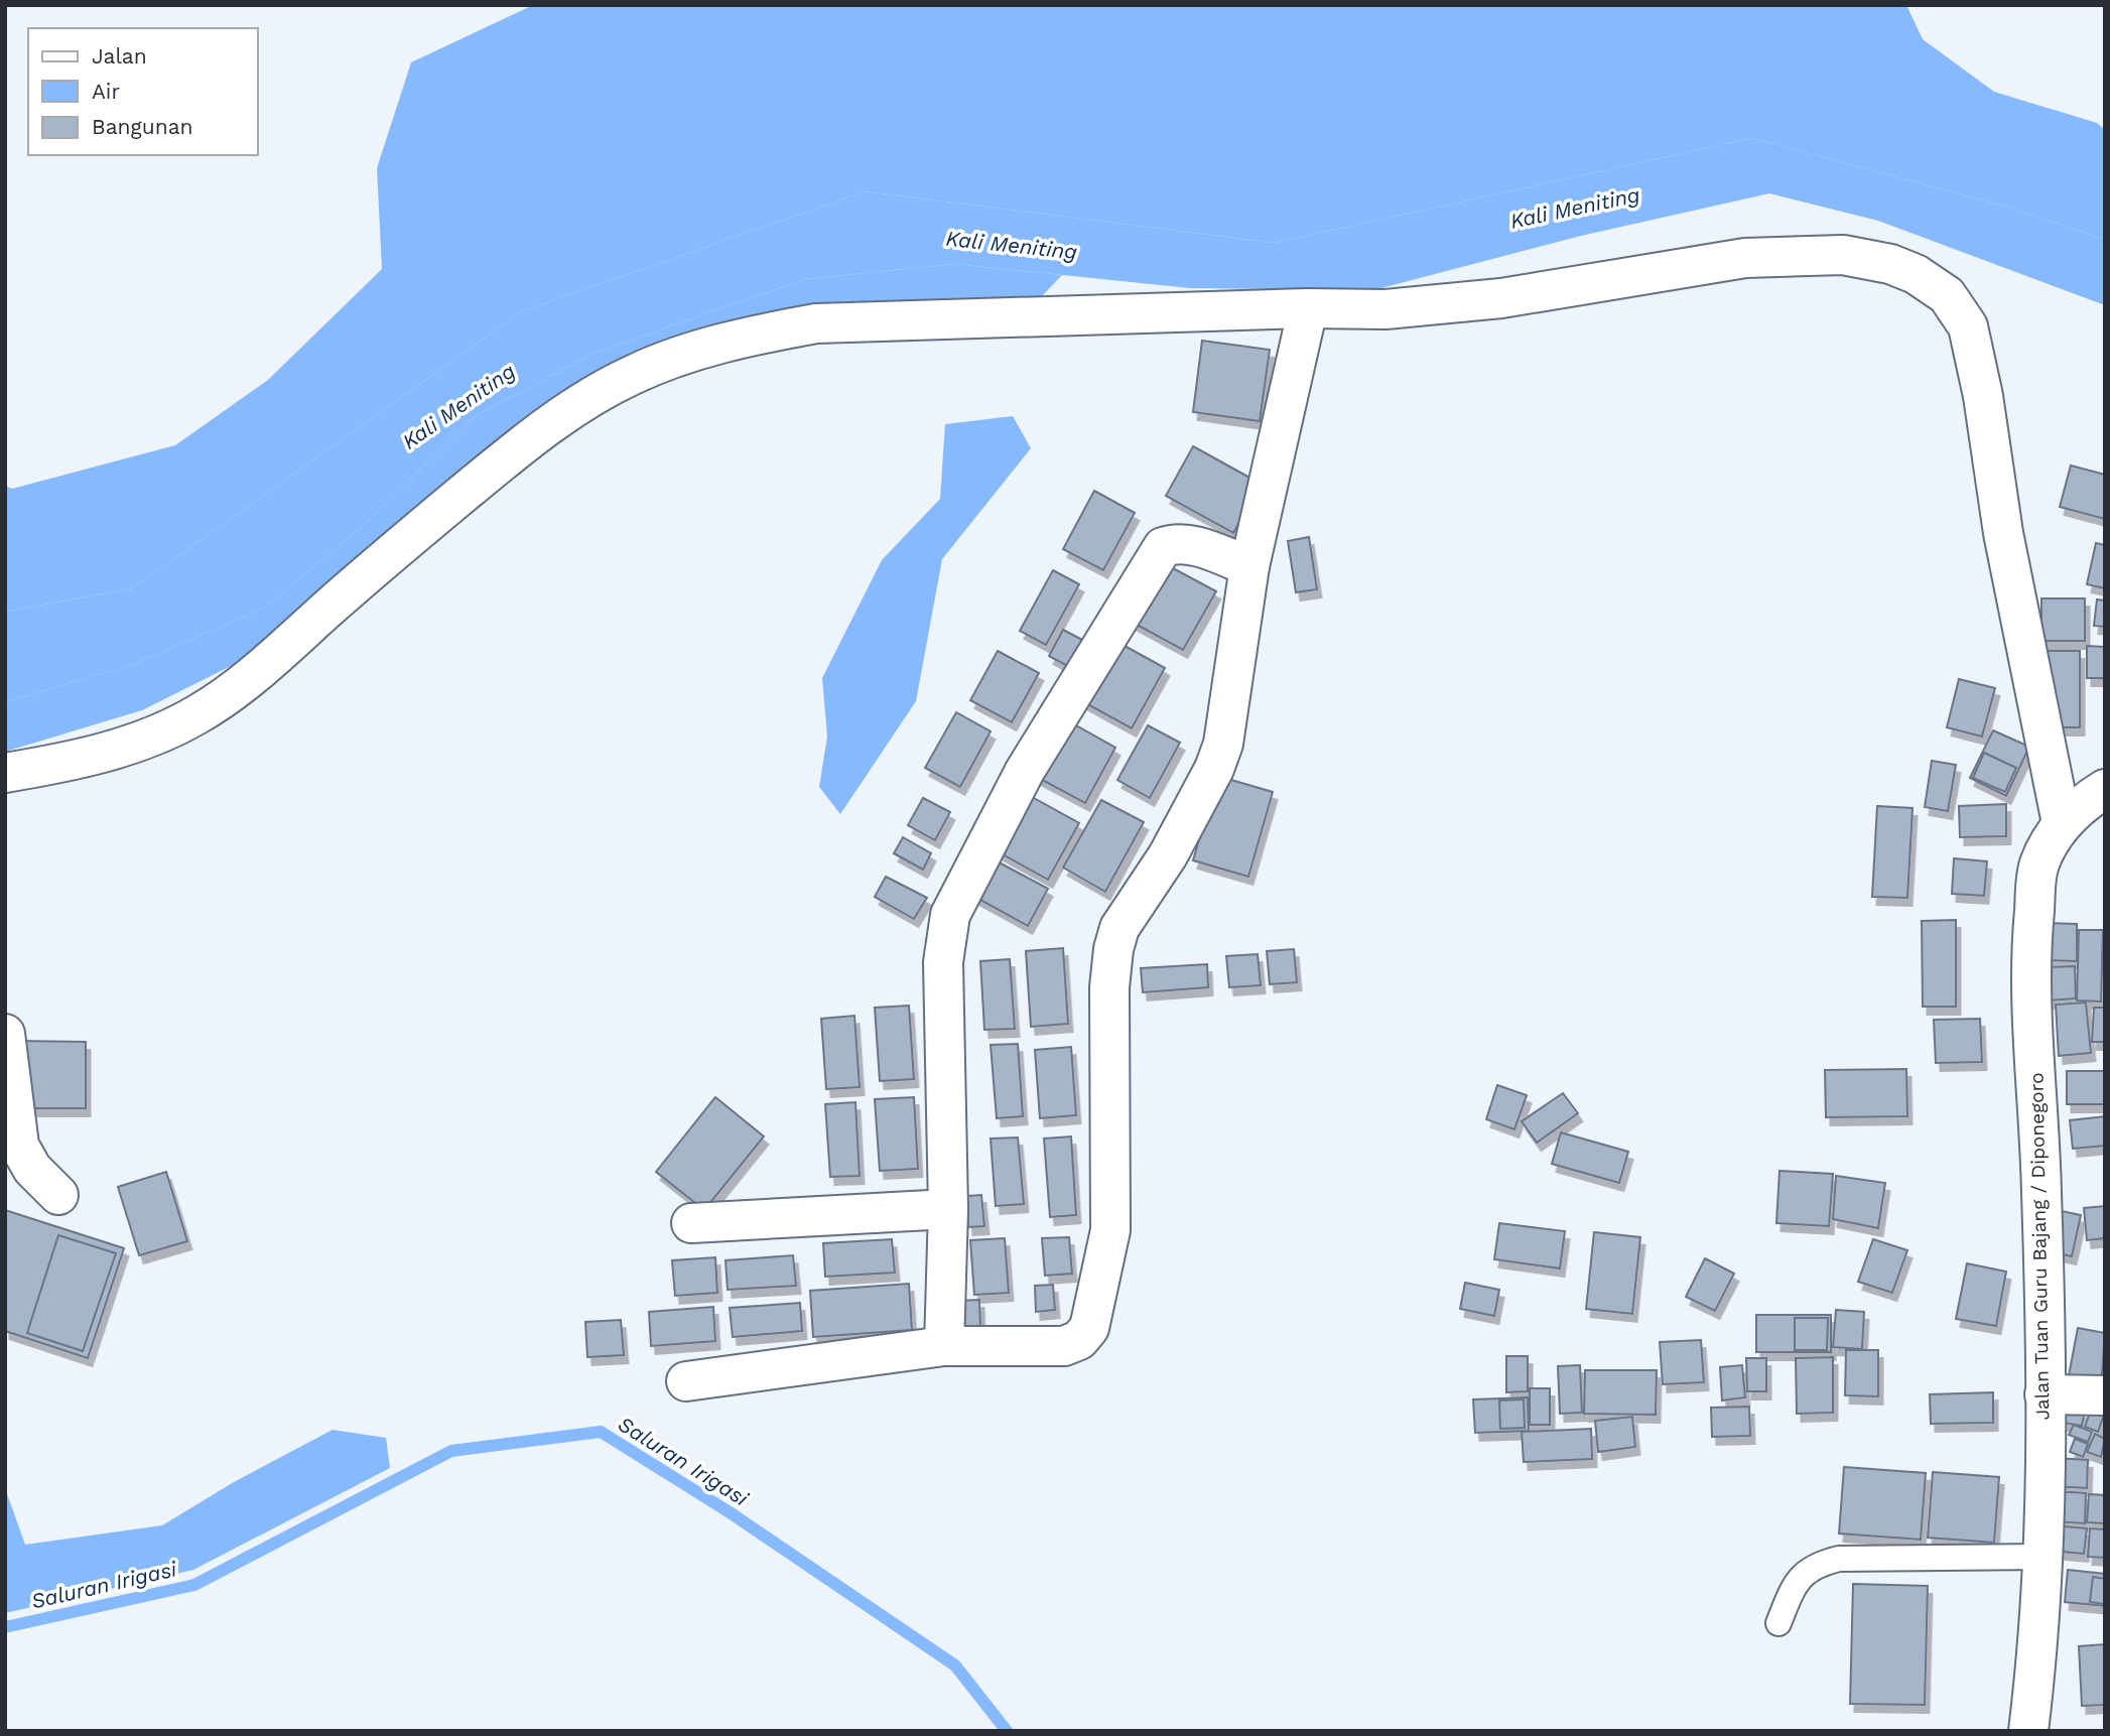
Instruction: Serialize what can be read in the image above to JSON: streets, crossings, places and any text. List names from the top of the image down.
{
  "streets": {
    "street": ["Jalan Tuan Guru Bajang / Diponegoro"]
  },
  "water": ["Kali Meniting", "Saluran Irigasi"],
  "legend": ["Jalan", "Air", "Bangunan"]
}
